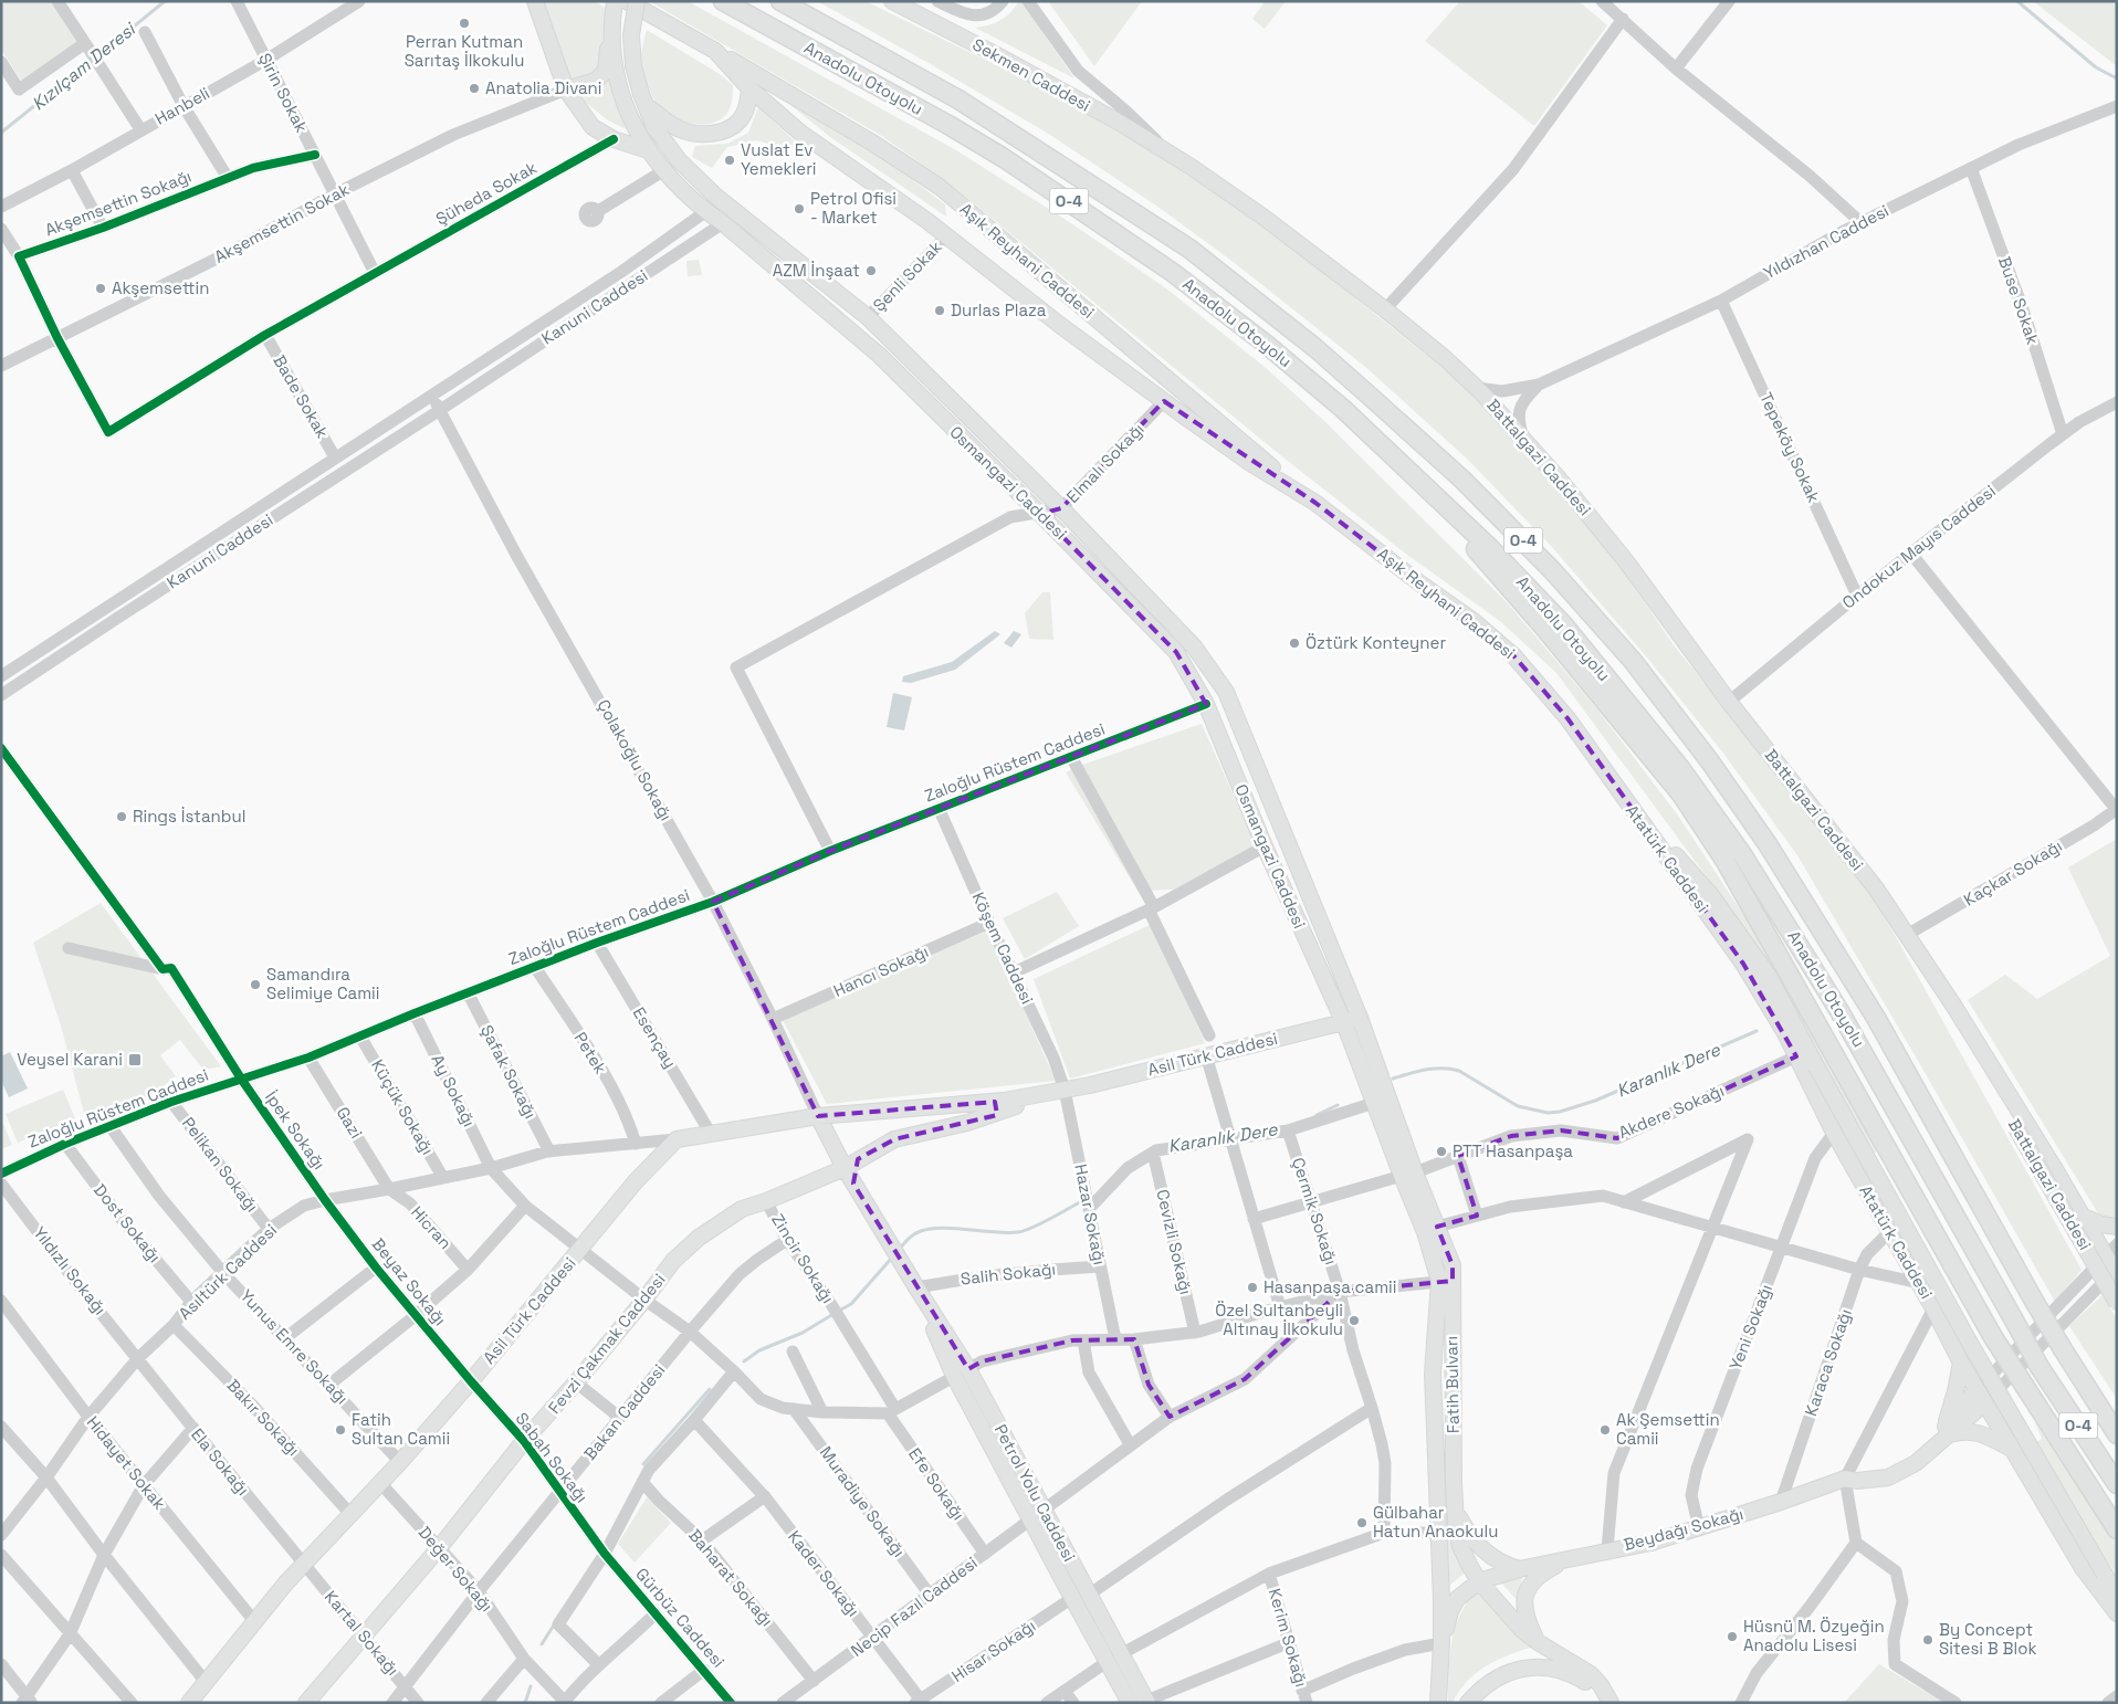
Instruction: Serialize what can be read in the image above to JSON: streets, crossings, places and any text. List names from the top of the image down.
{
  "streets": {
    "highway": ["Anadolu Otoyolu", "O-4"],
    "main road": [
      "Sekmen Caddesi",
      "Aşık Reyhani Caddesi",
      "Battalgazi Caddesi",
      "Osmangazi Caddesi",
      "Atatürk Caddesi",
      "Asil Türk Caddesi",
      "Fevzi Çakmak Caddesi",
      "Fatih Bulvarı",
      "Petrol Yolu Caddesi",
      "Beydağı Sokağı"
    ],
    "street": [
      "Şirin Sokak",
      "Hanbeli",
      "Şüheda Sokak",
      "Akşemsettin Sokağı",
      "Akşemsettin Sokak",
      "Yıldızhan Caddesi",
      "Şenli Sokak",
      "Buse Sokak",
      "Kanuni Caddesi",
      "Bade Sokak",
      "Tepeköy Sokak",
      "Elmalı Sokağı",
      "Ondokuz Mayıs Caddesi",
      "Çolakoğlu Sokağı",
      "Zaloğlu Rüstem Caddesi",
      "Kaçkar Sokağı",
      "Köşem Caddesi",
      "Hancı Sokağı",
      "Esençay",
      "Petek",
      "Şafak Sokağı",
      "Ay Sokağı",
      "Küçük Sokağı",
      "Akdere Sokağı",
      "Gazi",
      "İpek Sokağı",
      "Pelikan Sokağı",
      "Çermik Sokağı",
      "Hazar Sokağı",
      "Dost Sokağı",
      "Hicran",
      "Cevizli Sokağı",
      "Zincir Sokağı",
      "Yıldızlı Sokağı",
      "Asıltürk Caddesi",
      "Salih Sokağı",
      "Beyaz Sokağı",
      "Yeni Sokağı",
      "Yunus Emre Sokağı",
      "Karaca Sokağı",
      "Bakan Caddesi",
      "Bakır Sokağı",
      "Sabah Sokağı",
      "Ela Sokağı",
      "Hidayet Sokak",
      "Efe Sokağı",
      "Muradiye Sokağı",
      "Değer Sokağı",
      "Kader Sokağı",
      "Baharat Sokağı",
      "Necip Fazıl Caddesi",
      "Gürbüz Caddesi",
      "Kartal Sokağı",
      "Kerim Sokağı",
      "Hisar Sokağı"
    ]
  },
  "crossings": [
    ["Sekmen Caddesi", "Battalgazi Caddesi"],
    ["Şirin Sokak", "Hanbeli"],
    ["Şirin Sokak", "Şüheda Sokak"],
    ["Şirin Sokak", "Akşemsettin Sokağı"],
    ["Şirin Sokak", "Akşemsettin Sokak"],
    ["Şüheda Sokak", "Akşemsettin Sokak"],
    ["Şüheda Sokak", "Bade Sokak"],
    ["Yıldızhan Caddesi", "Buse Sokak"],
    ["Yıldızhan Caddesi", "Tepeköy Sokak"],
    ["Aşık Reyhani Caddesi", "Şenli Sokak"],
    ["Aşık Reyhani Caddesi", "Elmalı Sokağı"],
    ["Aşık Reyhani Caddesi", "Atatürk Caddesi"],
    ["Şenli Sokak", "Osmangazi Caddesi"],
    ["Buse Sokak", "Ondokuz Mayıs Caddesi"],
    ["Kanuni Caddesi", "Bade Sokak"],
    ["Kanuni Caddesi", "Osmangazi Caddesi"],
    ["Kanuni Caddesi", "Çolakoğlu Sokağı"],
    ["Tepeköy Sokak", "Ondokuz Mayıs Caddesi"],
    ["Battalgazi Caddesi", "Ondokuz Mayıs Caddesi"],
    ["Battalgazi Caddesi", "Kaçkar Sokağı"],
    ["Elmalı Sokağı", "Osmangazi Caddesi"],
    ["Elmalı Sokağı", "Zaloğlu Rüstem Caddesi"],
    ["Osmangazi Caddesi", "Zaloğlu Rüstem Caddesi"],
    ["Osmangazi Caddesi", "Asil Türk Caddesi"],
    ["Osmangazi Caddesi", "Fatih Bulvarı"],
    ["Çolakoğlu Sokağı", "Zaloğlu Rüstem Caddesi"],
    ["Çolakoğlu Sokağı", "Hancı Sokağı"],
    ["Çolakoğlu Sokağı", "Asil Türk Caddesi"],
    ["Çolakoğlu Sokağı", "Petrol Yolu Caddesi"],
    ["Zaloğlu Rüstem Caddesi", "Köşem Caddesi"],
    ["Zaloğlu Rüstem Caddesi", "Esençay"],
    ["Zaloğlu Rüstem Caddesi", "Petek"],
    ["Zaloğlu Rüstem Caddesi", "Şafak Sokağı"],
    ["Zaloğlu Rüstem Caddesi", "Ay Sokağı"],
    ["Zaloğlu Rüstem Caddesi", "Küçük Sokağı"],
    ["Zaloğlu Rüstem Caddesi", "Gazi"],
    ["Zaloğlu Rüstem Caddesi", "İpek Sokağı"],
    ["Zaloğlu Rüstem Caddesi", "Pelikan Sokağı"],
    ["Zaloğlu Rüstem Caddesi", "Dost Sokağı"],
    ["Zaloğlu Rüstem Caddesi", "Yunus Emre Sokağı"],
    ["Atatürk Caddesi", "Akdere Sokağı"],
    ["Atatürk Caddesi", "Yeni Sokağı"],
    ["Atatürk Caddesi", "Karaca Sokağı"],
    ["Köşem Caddesi", "Hancı Sokağı"],
    ["Köşem Caddesi", "Asil Türk Caddesi"],
    ["Köşem Caddesi", "Hazar Sokağı"],
    ["Esençay", "Asil Türk Caddesi"],
    ["Petek", "Asıltürk Caddesi"],
    ["Asil Türk Caddesi", "Ay Sokağı"],
    ["Asil Türk Caddesi", "Hazar Sokağı"],
    ["Asil Türk Caddesi", "Asıltürk Caddesi"],
    ["Asil Türk Caddesi", "Beyaz Sokağı"],
    ["Asil Türk Caddesi", "Fevzi Çakmak Caddesi"],
    ["Asil Türk Caddesi", "Yunus Emre Sokağı"],
    ["Asil Türk Caddesi", "Fatih Bulvarı"],
    ["Asil Türk Caddesi", "Bakır Sokağı"],
    ["Asil Türk Caddesi", "Sabah Sokağı"],
    ["Asil Türk Caddesi", "Ela Sokağı"],
    ["Asil Türk Caddesi", "Hidayet Sokak"],
    ["Asil Türk Caddesi", "Petrol Yolu Caddesi"],
    ["Asil Türk Caddesi", "Değer Sokağı"],
    ["Asil Türk Caddesi", "Kartal Sokağı"],
    ["Şafak Sokağı", "Asıltürk Caddesi"],
    ["Ay Sokağı", "Asıltürk Caddesi"],
    ["Ay Sokağı", "Fevzi Çakmak Caddesi"],
    ["Ay Sokağı", "Bakan Caddesi"],
    ["Ay Sokağı", "Efe Sokağı"],
    ["Ay Sokağı", "Muradiye Sokağı"],
    ["Küçük Sokağı", "Asıltürk Caddesi"],
    ["Akdere Sokağı", "Çermik Sokağı"],
    ["Akdere Sokağı", "Fatih Bulvarı"],
    ["Gazi", "Hicran"],
    ["Gazi", "Asıltürk Caddesi"],
    ["İpek Sokağı", "Asıltürk Caddesi"],
    ["İpek Sokağı", "Beyaz Sokağı"],
    ["Pelikan Sokağı", "Asıltürk Caddesi"],
    ["Çermik Sokağı", "Necip Fazıl Caddesi"],
    ["Hazar Sokağı", "Salih Sokağı"],
    ["Dost Sokağı", "Asıltürk Caddesi"],
    ["Hicran", "Asıltürk Caddesi"],
    ["Zincir Sokağı", "Fevzi Çakmak Caddesi"],
    ["Zincir Sokağı", "Bakan Caddesi"],
    ["Zincir Sokağı", "Efe Sokağı"],
    ["Yıldızlı Sokağı", "Asıltürk Caddesi"],
    ["Yıldızlı Sokağı", "Ela Sokağı"],
    ["Asıltürk Caddesi", "Beyaz Sokağı"],
    ["Asıltürk Caddesi", "Yunus Emre Sokağı"],
    ["Asıltürk Caddesi", "Bakır Sokağı"],
    ["Asıltürk Caddesi", "Ela Sokağı"],
    ["Asıltürk Caddesi", "Hidayet Sokak"],
    ["Salih Sokağı", "Petrol Yolu Caddesi"],
    ["Beyaz Sokağı", "Sabah Sokağı"],
    ["Yeni Sokağı", "Beydağı Sokağı"],
    ["Fevzi Çakmak Caddesi", "Sabah Sokağı"],
    ["Fevzi Çakmak Caddesi", "Petrol Yolu Caddesi"],
    ["Fevzi Çakmak Caddesi", "Değer Sokağı"],
    ["Fevzi Çakmak Caddesi", "Kartal Sokağı"],
    ["Karaca Sokağı", "Beydağı Sokağı"],
    ["Fatih Bulvarı", "Beydağı Sokağı"],
    ["Bakan Caddesi", "Sabah Sokağı"],
    ["Bakan Caddesi", "Değer Sokağı"],
    ["Bakan Caddesi", "Kartal Sokağı"],
    ["Sabah Sokağı", "Gürbüz Caddesi"],
    ["Ela Sokağı", "Kartal Sokağı"],
    ["Efe Sokağı", "Necip Fazıl Caddesi"],
    ["Petrol Yolu Caddesi", "Necip Fazıl Caddesi"],
    ["Petrol Yolu Caddesi", "Hisar Sokağı"],
    ["Muradiye Sokağı", "Necip Fazıl Caddesi"],
    ["Kader Sokağı", "Necip Fazıl Caddesi"],
    ["Kader Sokağı", "Hisar Sokağı"],
    ["Baharat Sokağı", "Necip Fazıl Caddesi"]
  ],
  "water": ["Kızılçam Deresi", "Karanlık Dere"],
  "places": {
    "other": [
      "Perran Kutman Sarıtaş İlkokulu",
      "Anatolia Divani",
      "Vuslat Ev Yemekleri",
      "Petrol Ofisi - Market",
      "AZM İnşaat",
      "Akşemsettin",
      "Durlas Plaza",
      "Öztürk Konteyner",
      "Rings İstanbul",
      "Samandıra Selimiye Camii",
      "PTT Hasanpaşa",
      "Hasanpaşa camii",
      "Özel Sultanbeyli Altınay İlkokulu",
      "Fatih Sultan Camii",
      "Ak Şemsettin Camii",
      "Gülbahar Hatun Anaokulu",
      "Hüsnü M. Özyeğin Anadolu Lisesi",
      "By Concept Sitesi B Blok"
    ],
    "transit": ["Veysel Karani"]
  }
}
